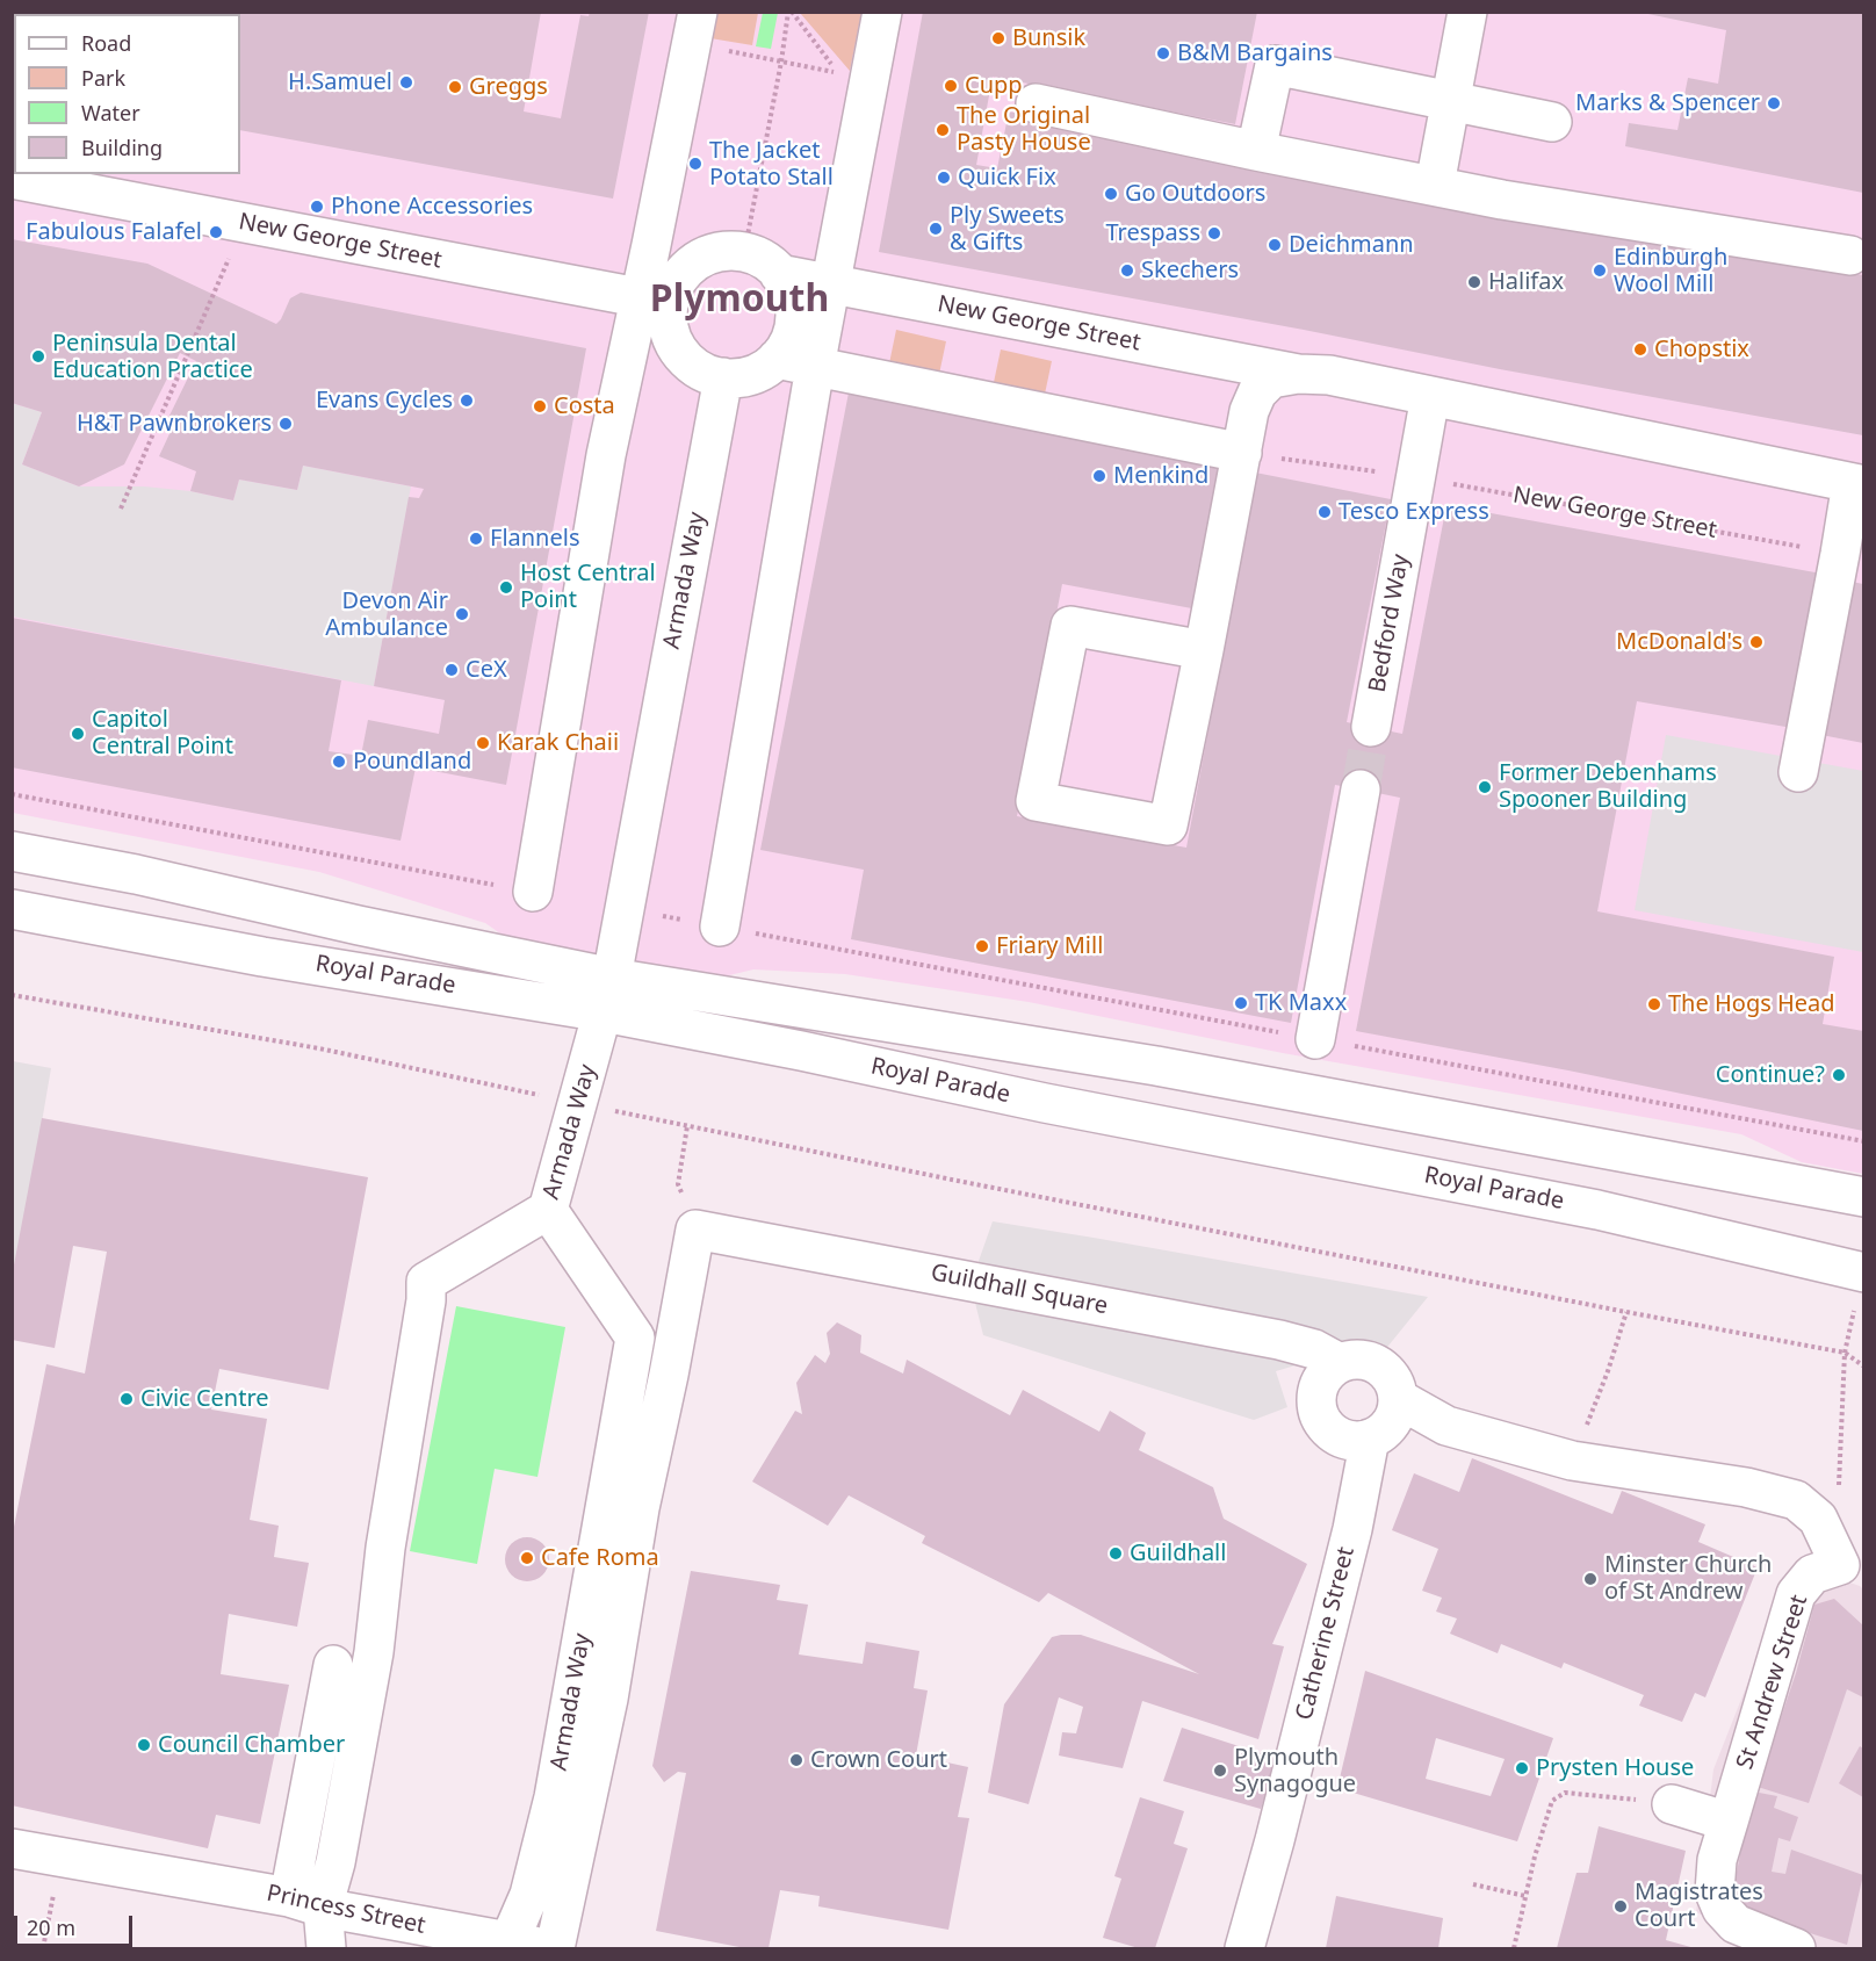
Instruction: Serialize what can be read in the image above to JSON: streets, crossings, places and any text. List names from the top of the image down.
{
  "streets": {
    "street": [
      "New George Street",
      "Armada Way",
      "Bedford Way",
      "Royal Parade",
      "Guildhall Square",
      "Catherine Street",
      "St Andrew Street",
      "Princess Street"
    ]
  },
  "crossings": [
    ["New George Street", "Armada Way"],
    ["New George Street", "Bedford Way"],
    ["Armada Way", "Royal Parade"],
    ["Armada Way", "Guildhall Square"],
    ["Armada Way", "Princess Street"],
    ["Guildhall Square", "Catherine Street"]
  ],
  "districts": ["Plymouth"],
  "places": [
    "Bunsik",
    "B&M Bargains",
    "H.Samuel",
    "Cupp",
    "Greggs",
    "Marks & Spencer",
    "The Original Pasty House",
    "The Jacket Potato Stall",
    "Quick Fix",
    "Go Outdoors",
    "Phone Accessories",
    "Ply Sweets & Gifts",
    "Fabulous Falafel",
    "Trespass",
    "Deichmann",
    "Skechers",
    "Edinburgh Wool Mill",
    "Halifax",
    "Chopstix",
    "Peninsula Dental Education Practice",
    "Evans Cycles",
    "Costa",
    "H&T Pawnbrokers",
    "Menkind",
    "Tesco Express",
    "Flannels",
    "Host Central Point",
    "Devon Air Ambulance",
    "McDonald's",
    "CeX",
    "Capitol Central Point",
    "Karak Chaii",
    "Poundland",
    "Former Debenhams Spooner Building",
    "Friary Mill",
    "TK Maxx",
    "The Hogs Head",
    "Continue?",
    "Civic Centre",
    "Guildhall",
    "Cafe Roma",
    "Minster Church of St Andrew",
    "Council Chamber",
    "Crown Court",
    "Prysten House",
    "Plymouth Synagogue",
    "Magistrates Court"
  ],
  "legend": [
    "Road",
    "Park",
    "Water",
    "Building"
  ],
  "scale_bar": "20 m"
}
